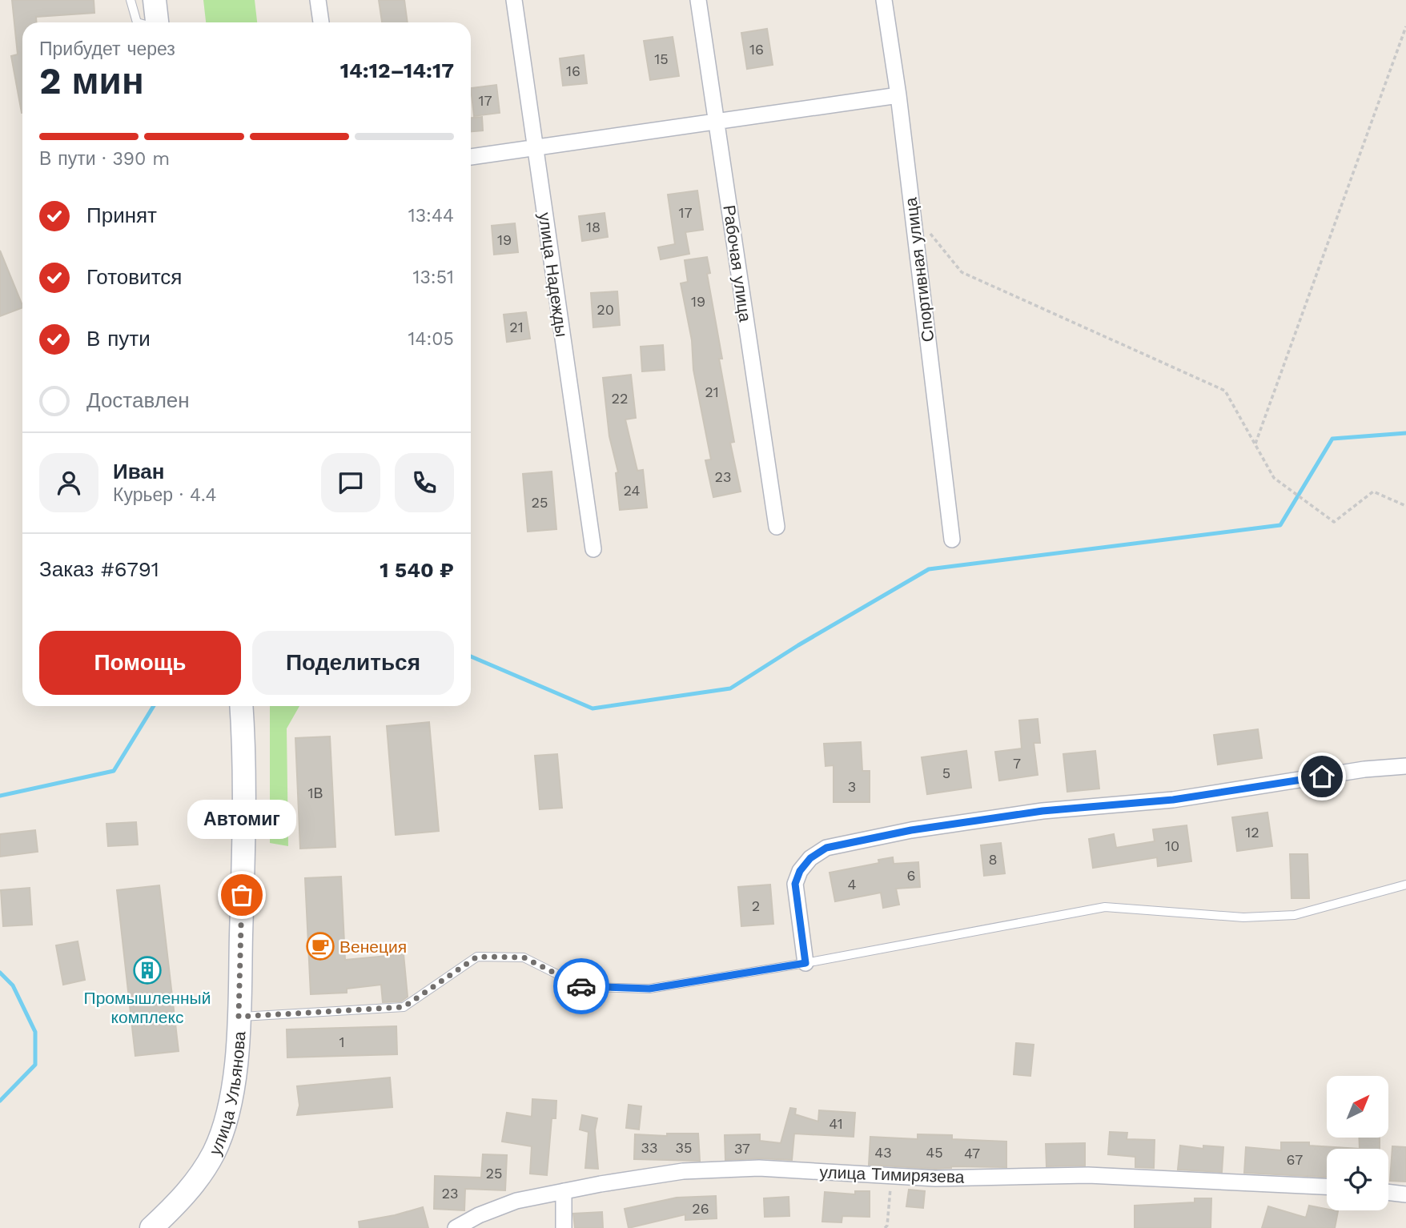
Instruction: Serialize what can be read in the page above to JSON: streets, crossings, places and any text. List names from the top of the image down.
{
  "streets": {
    "main road": ["улица Ульянова"],
    "street": [
      "Рабочая улица",
      "Спортивная улица",
      "улица Надежды",
      "улица Тимирязева"
    ]
  },
  "places": {
    "other": ["Автомиг"],
    "cafe": ["Венеция"],
    "building": ["Промышленный комплекс"]
  },
  "house_numbers": [
    "16",
    "15",
    "16",
    "17",
    "17",
    "18",
    "19",
    "19",
    "20",
    "21",
    "21",
    "22",
    "23",
    "24",
    "25",
    "7",
    "5",
    "3",
    "1В",
    "12",
    "10",
    "8",
    "6",
    "4",
    "2",
    "1",
    "41",
    "33",
    "35",
    "37",
    "43",
    "45",
    "47",
    "67",
    "25",
    "23",
    "26"
  ],
  "north": "top right",
  "page": {
    "heading": ["2 мин", "Прибудет через", "14:12–14:17"],
    "panel": [
      "Иван",
      "Курьер · 4.4",
      "Заказ #6791",
      "1 540 ₽"
    ],
    "bar": "В пути · 390 m",
    "list": [
      ["Принят", "13:44"],
      ["Готовится", "13:51"],
      ["В пути", "14:05"],
      "Доставлен"
    ],
    "buttons": ["Помощь", "Поделиться"],
    "bubble": "Автомиг"
  }
}
